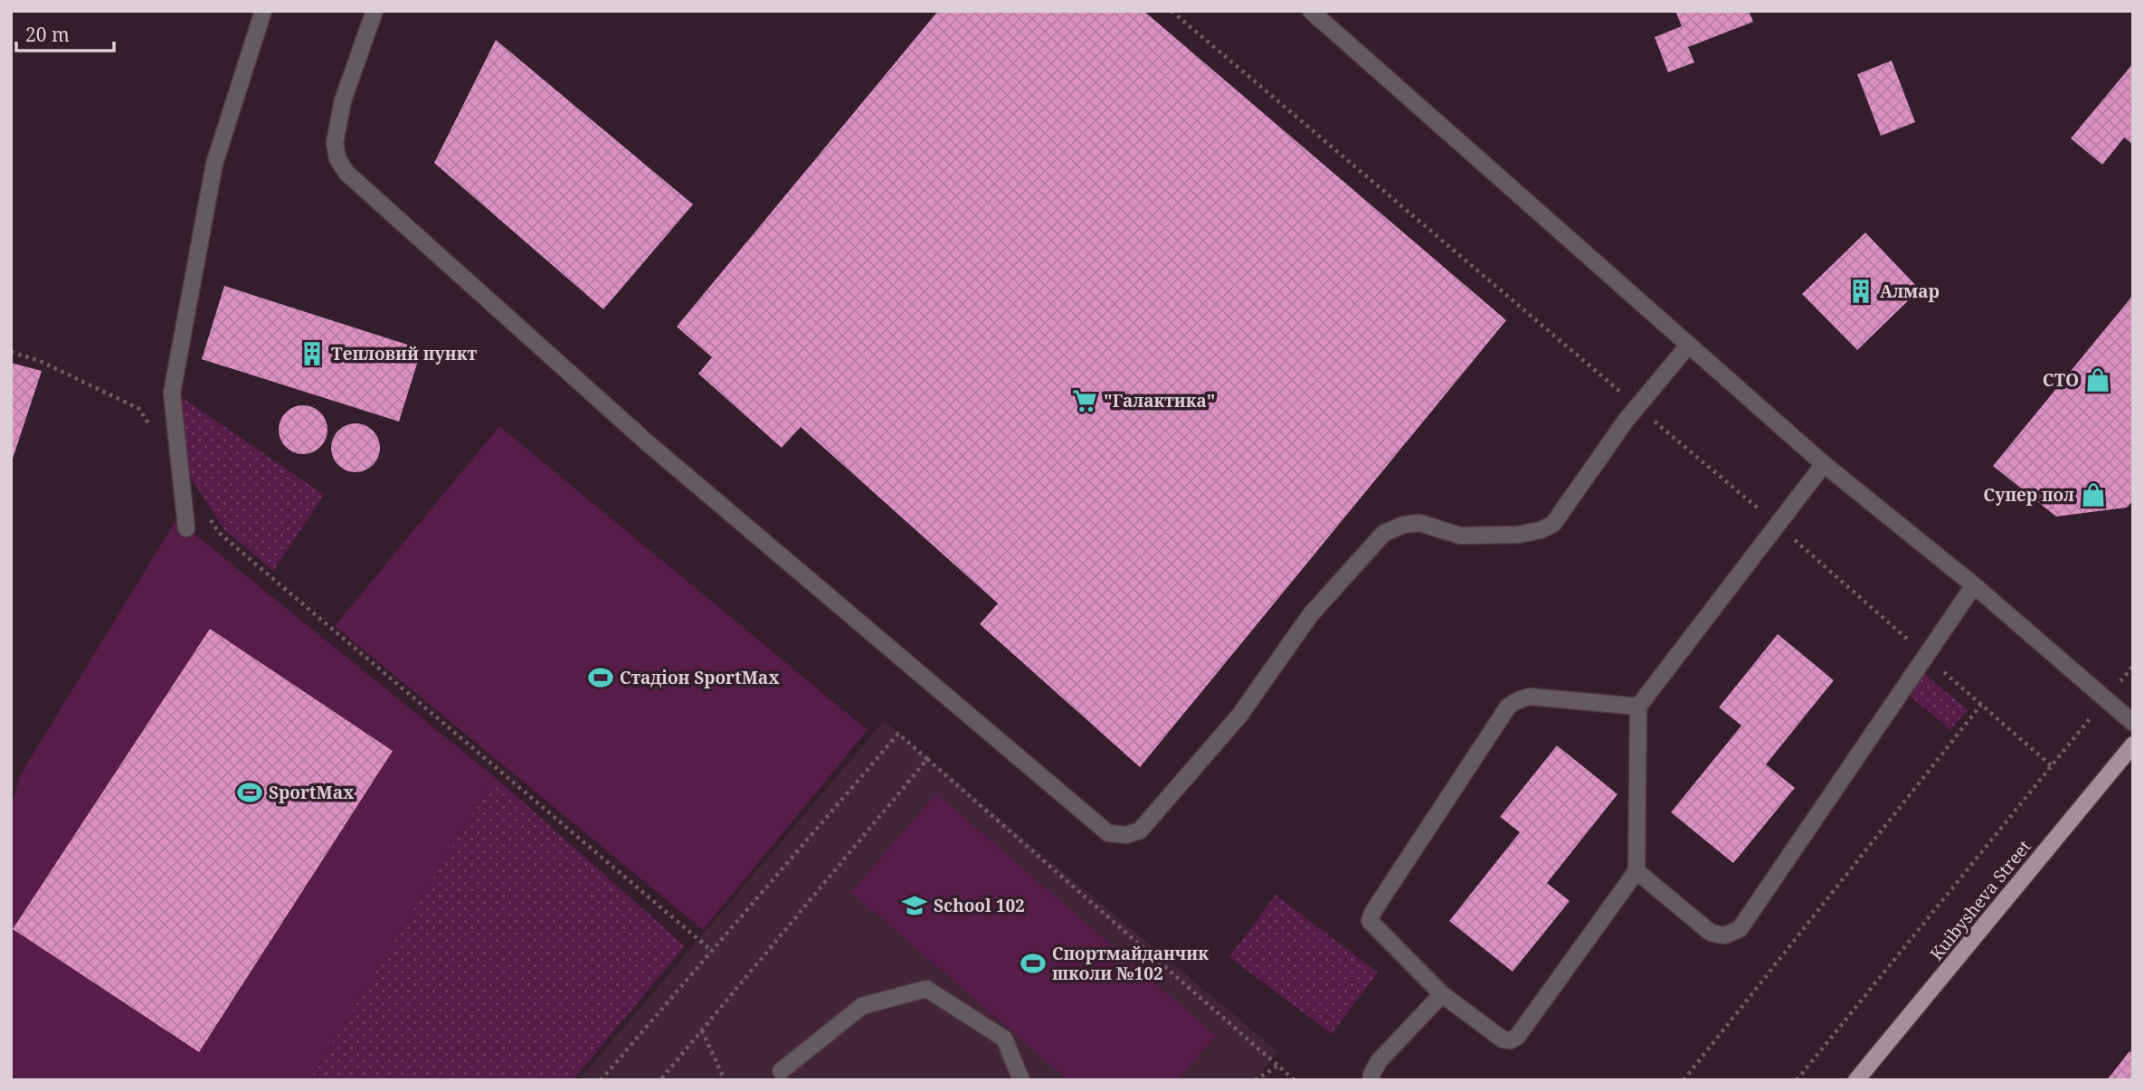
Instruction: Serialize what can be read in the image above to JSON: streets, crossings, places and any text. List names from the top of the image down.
{
  "streets": {
    "main road": ["Kuibysheva Street"]
  },
  "places": {
    "building": ["Алмар", "Тепловий пункт"],
    "shop": ["СТО", "Супер пол"],
    "supermarket": ["\"Галактика\""],
    "sports": ["Стадіон SportMax", "SportMax", "Спортмайданчик школи №102"],
    "school or university": ["School 102"]
  },
  "scale_bar": "20 m"
}
